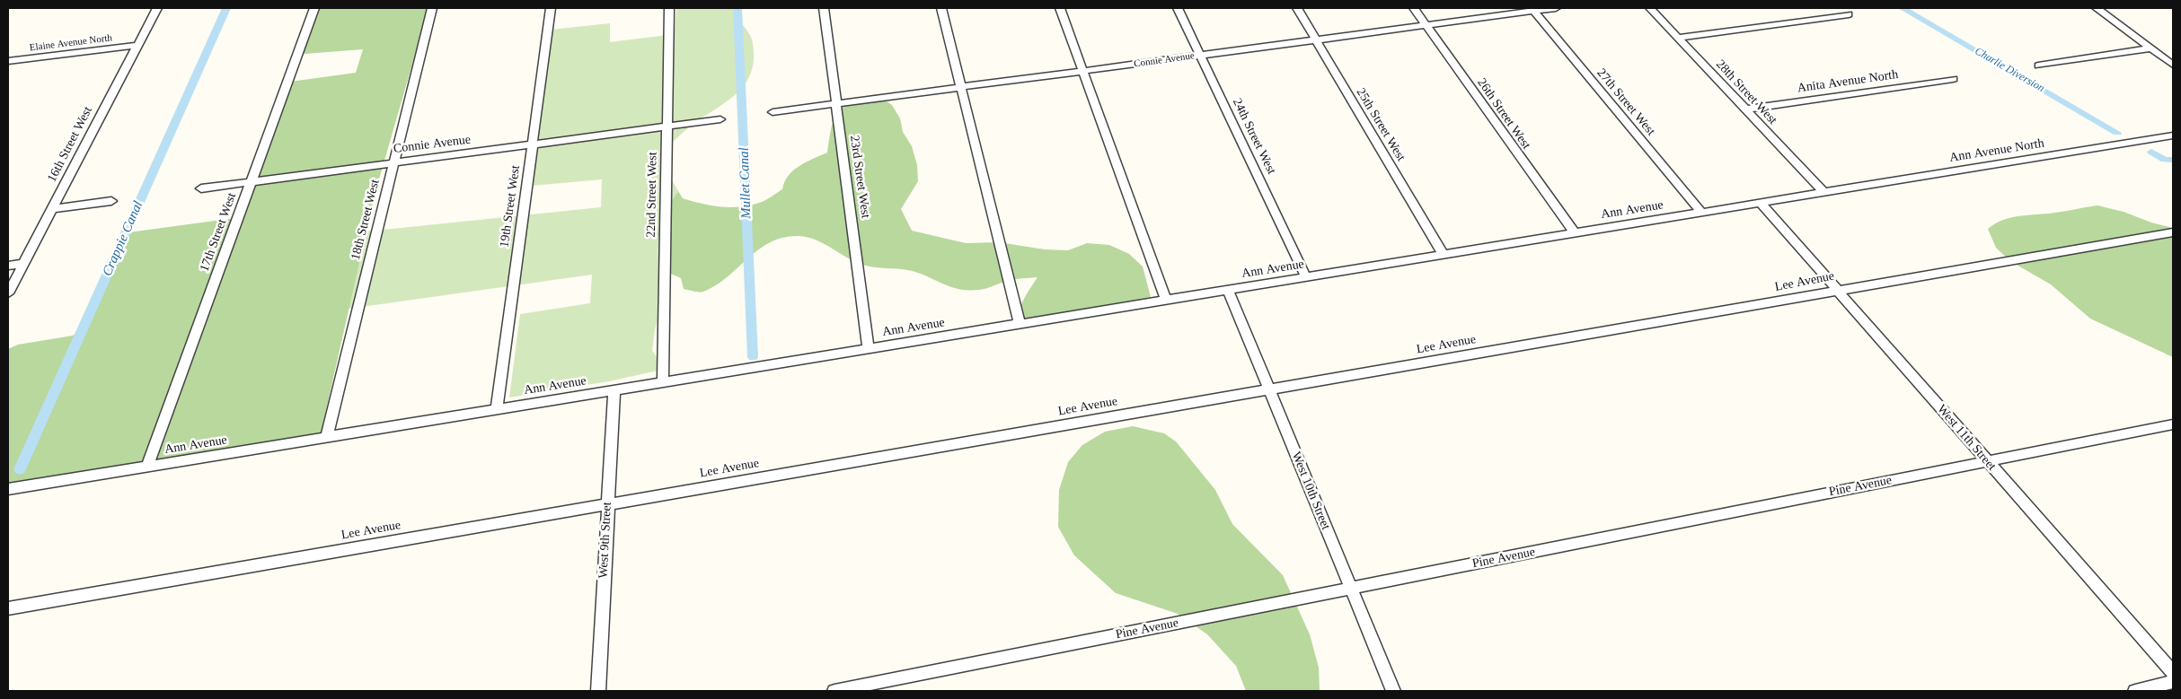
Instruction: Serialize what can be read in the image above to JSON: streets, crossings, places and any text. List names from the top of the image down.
{
  "streets": {
    "street": [
      "Elaine Avenue North",
      "Connie Avenue",
      "Anita Avenue North",
      "28th Street West",
      "27th Street West",
      "26th Street West",
      "25th Street West",
      "24th Street West",
      "16th Street West",
      "Ann Avenue North",
      "23rd Street West",
      "22nd Street West",
      "19th Street West",
      "Ann Avenue",
      "18th Street West",
      "17th Street West",
      "Lee Avenue",
      "West 11th Street",
      "Pine Avenue",
      "West 10th Street",
      "West 9th Street"
    ]
  },
  "crossings": [
    ["Elaine Avenue North", "16th Street West"],
    ["Connie Avenue", "27th Street West"],
    ["Connie Avenue", "26th Street West"],
    ["Connie Avenue", "25th Street West"],
    ["Connie Avenue", "24th Street West"],
    ["Connie Avenue", "23rd Street West"],
    ["Connie Avenue", "22nd Street West"],
    ["Connie Avenue", "19th Street West"],
    ["Connie Avenue", "18th Street West"],
    ["Connie Avenue", "17th Street West"],
    ["Anita Avenue North", "28th Street West"],
    ["28th Street West", "Ann Avenue North"],
    ["28th Street West", "Ann Avenue"],
    ["27th Street West", "Ann Avenue"],
    ["26th Street West", "Ann Avenue"],
    ["25th Street West", "Ann Avenue"],
    ["24th Street West", "Ann Avenue"],
    ["Ann Avenue North", "Ann Avenue"],
    ["23rd Street West", "Ann Avenue"],
    ["22nd Street West", "Ann Avenue"],
    ["19th Street West", "Ann Avenue"],
    ["Ann Avenue", "18th Street West"],
    ["Ann Avenue", "17th Street West"],
    ["Ann Avenue", "West 11th Street"],
    ["Ann Avenue", "West 10th Street"],
    ["Ann Avenue", "West 9th Street"],
    ["Lee Avenue", "West 11th Street"],
    ["Lee Avenue", "West 10th Street"],
    ["Lee Avenue", "West 9th Street"],
    ["West 11th Street", "Pine Avenue"],
    ["Pine Avenue", "West 10th Street"]
  ],
  "water": ["Charlie Diversion", "Mullet Canal", "Crappie Canal"]
}
